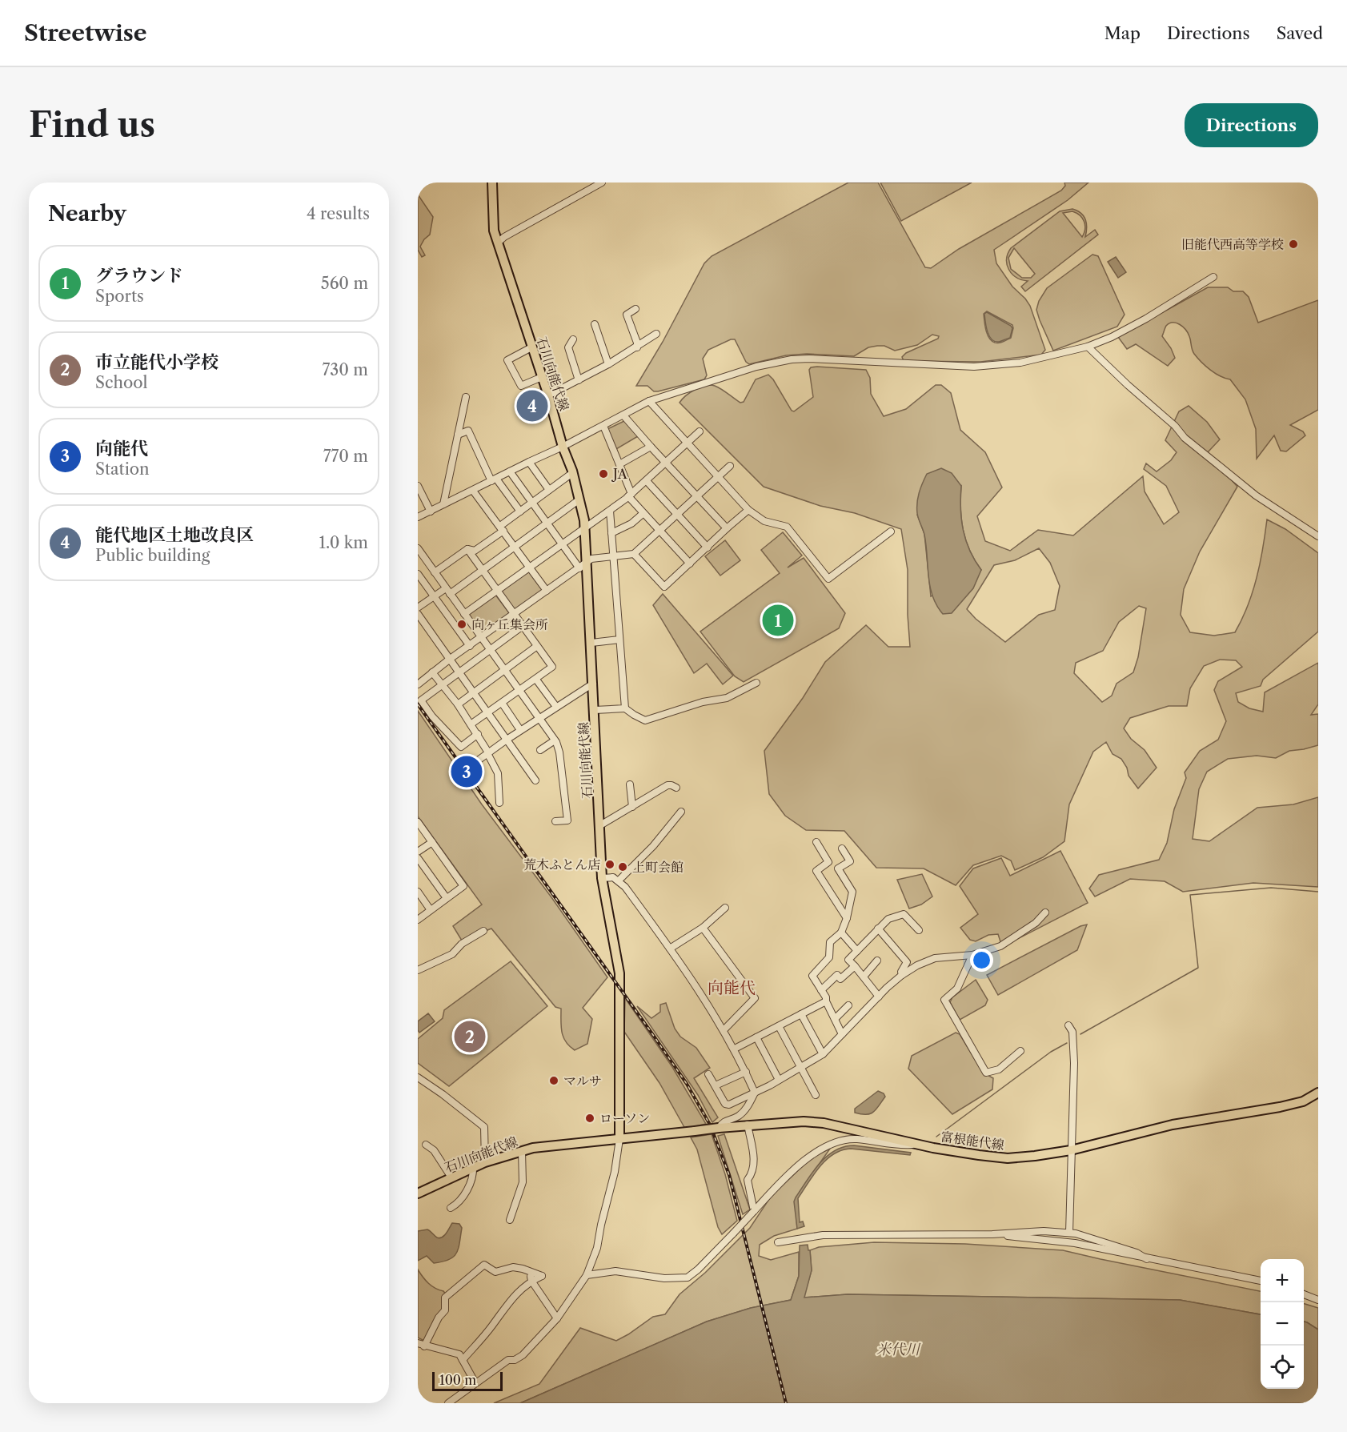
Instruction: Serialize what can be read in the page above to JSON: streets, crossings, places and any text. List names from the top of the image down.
{
  "streets": {
    "main road": ["石川向能代線", "富根能代線"]
  },
  "crossings": [
    ["石川向能代線", "富根能代線"]
  ],
  "districts": ["向能代"],
  "water": ["米代川"],
  "places": [
    "旧能代西高等学校",
    "JA",
    "向ヶ丘集会所",
    "荒木ふとん店",
    "上町会館",
    "マルサ",
    "ローソン"
  ],
  "scale_bar": "100 m",
  "page": {
    "header": "Streetwise",
    "nav": ["Map", "Directions", "Saved"],
    "buttons": "Directions",
    "title": "Find us",
    "heading": ["Nearby", "4 results"],
    "list": [
      {
        "mark": "1",
        "name": "グラウンド",
        "note": "Sports",
        "value": "560 m"
      },
      {
        "mark": "2",
        "name": "市立能代小学校",
        "note": "School",
        "value": "730 m"
      },
      {
        "mark": "3",
        "name": "向能代",
        "note": "Station",
        "value": "770 m"
      },
      {
        "mark": "4",
        "name": "能代地区土地改良区",
        "note": "Public building",
        "value": "1.0 km"
      }
    ],
    "pins": [
      "4",
      "1",
      "3",
      "2"
    ],
    "map_buttons": ["+", "−"],
    "scale": "100 m"
  }
}
